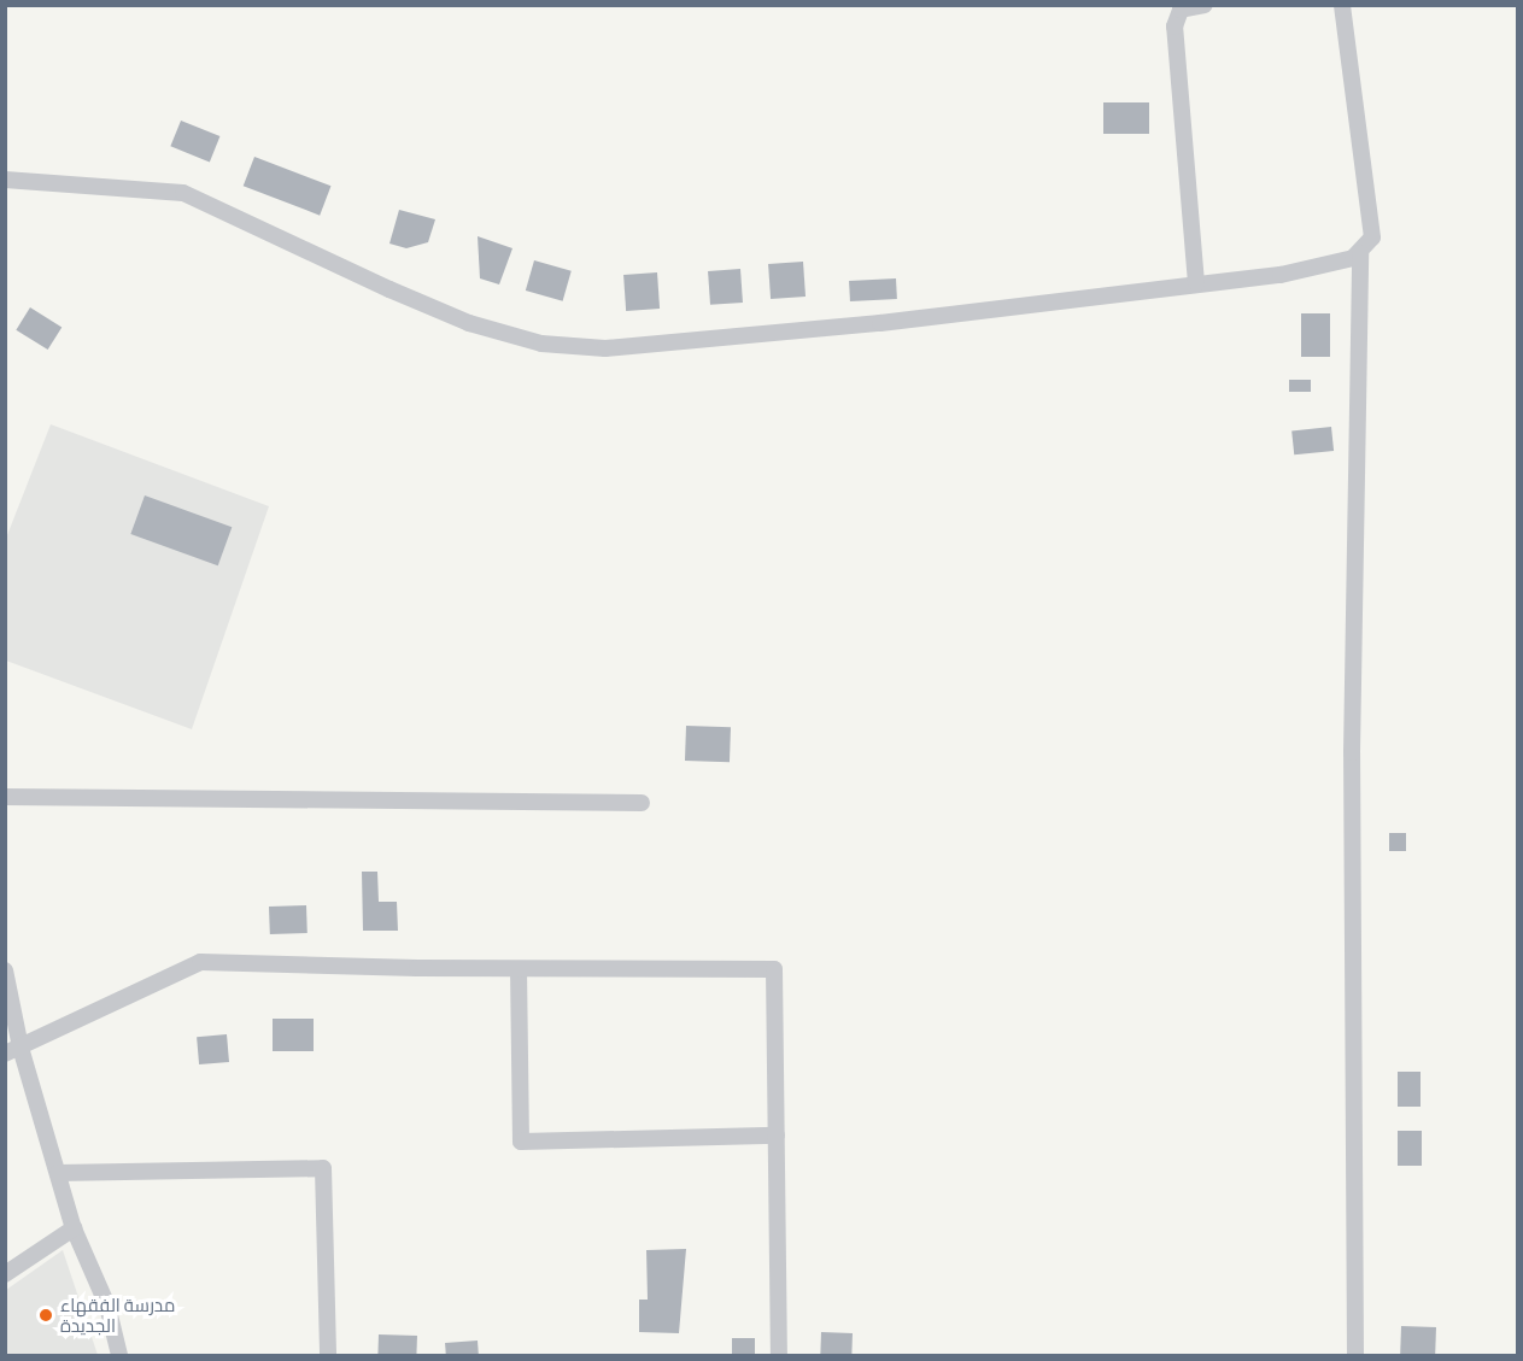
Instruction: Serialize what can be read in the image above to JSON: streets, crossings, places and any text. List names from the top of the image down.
{
  "places": ["مدرسة الفقهاء الجديدة"]
}
